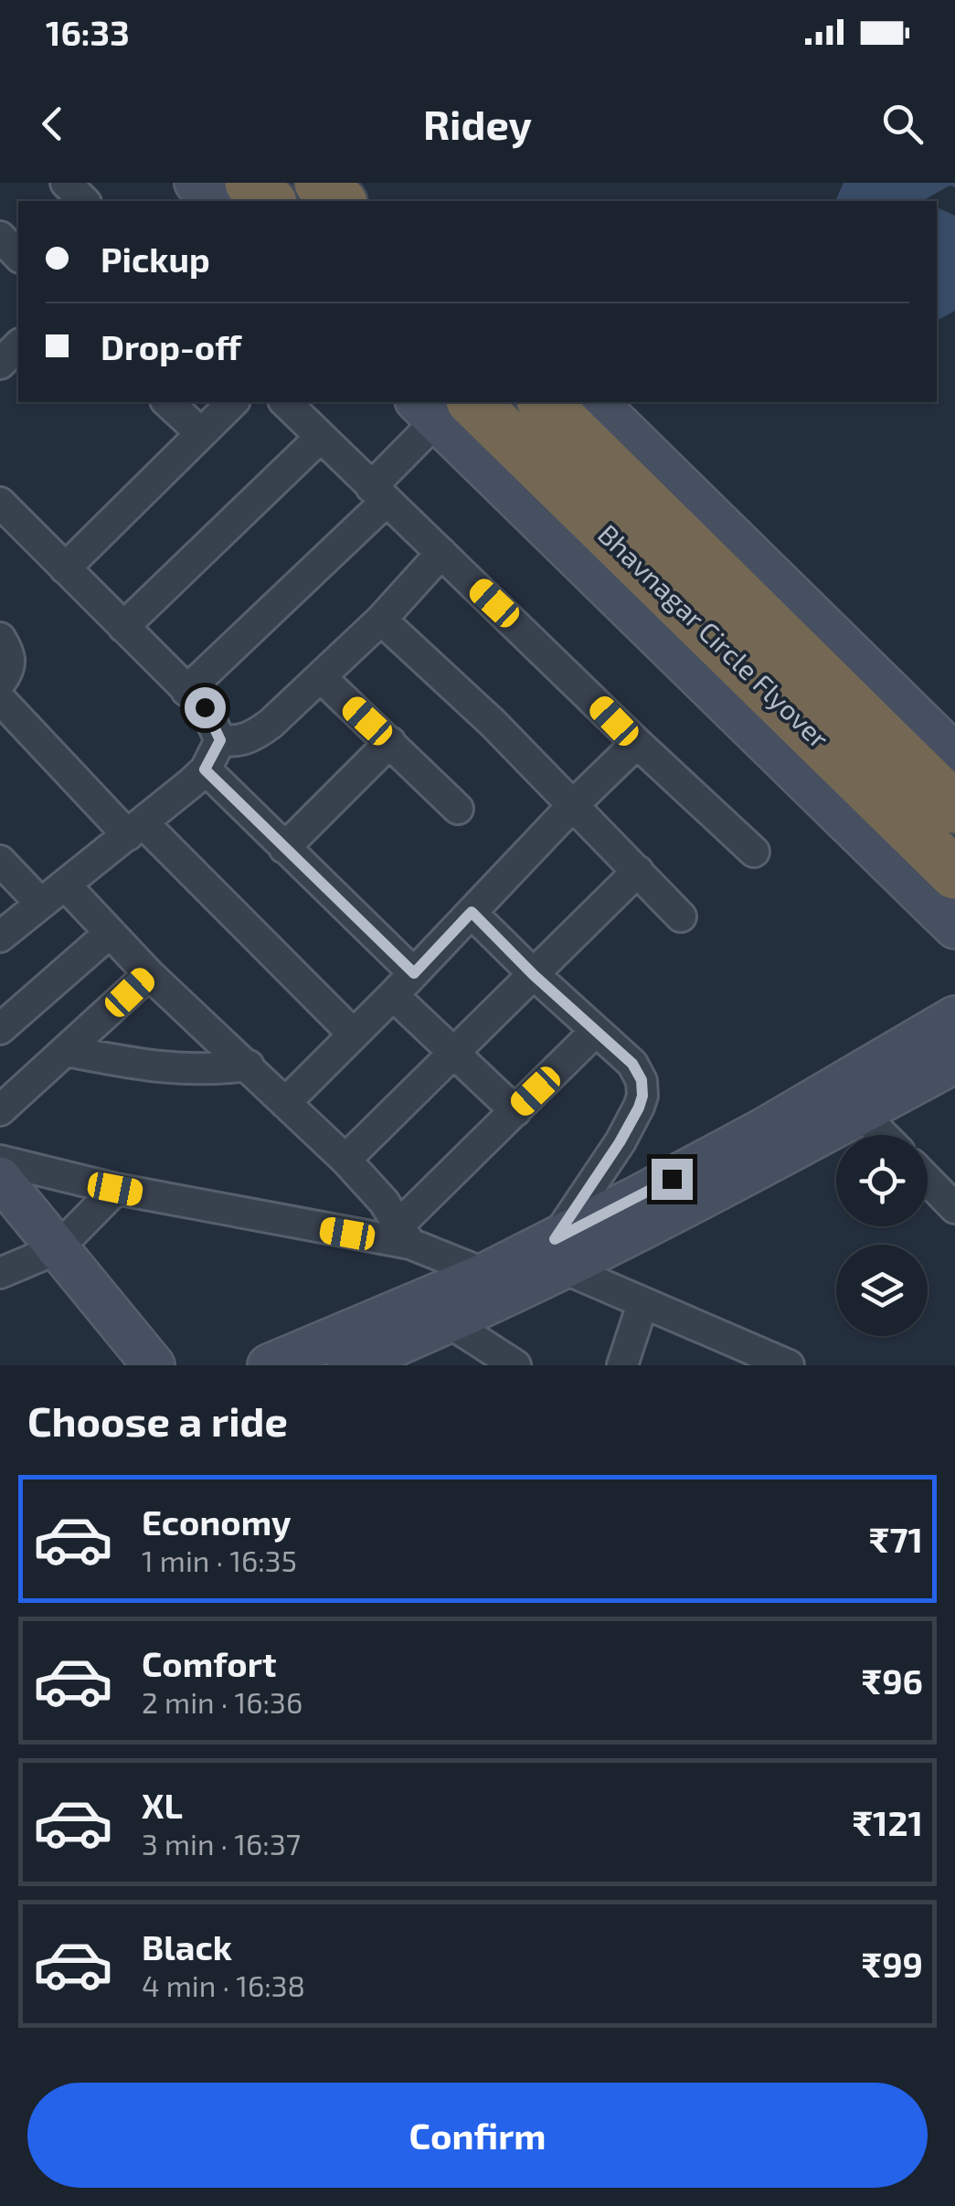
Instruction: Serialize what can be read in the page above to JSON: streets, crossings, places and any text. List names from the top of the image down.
{
  "streets": {
    "highway": ["Bhavnagar Circle Flyover"]
  },
  "page": {
    "status": "16:33",
    "header": "Ridey",
    "banner": ["Pickup", "Drop-off"],
    "heading": "Choose a ride",
    "list": [
      {
        "name": "Economy",
        "note": "1 min · 16:35",
        "value": "₹71"
      },
      {
        "name": "Comfort",
        "note": "2 min · 16:36",
        "value": "₹96"
      },
      {
        "name": "XL",
        "note": "3 min · 16:37",
        "value": "₹121"
      },
      {
        "name": "Black",
        "note": "4 min · 16:38",
        "value": "₹99"
      }
    ],
    "buttons": "Confirm"
  }
}
